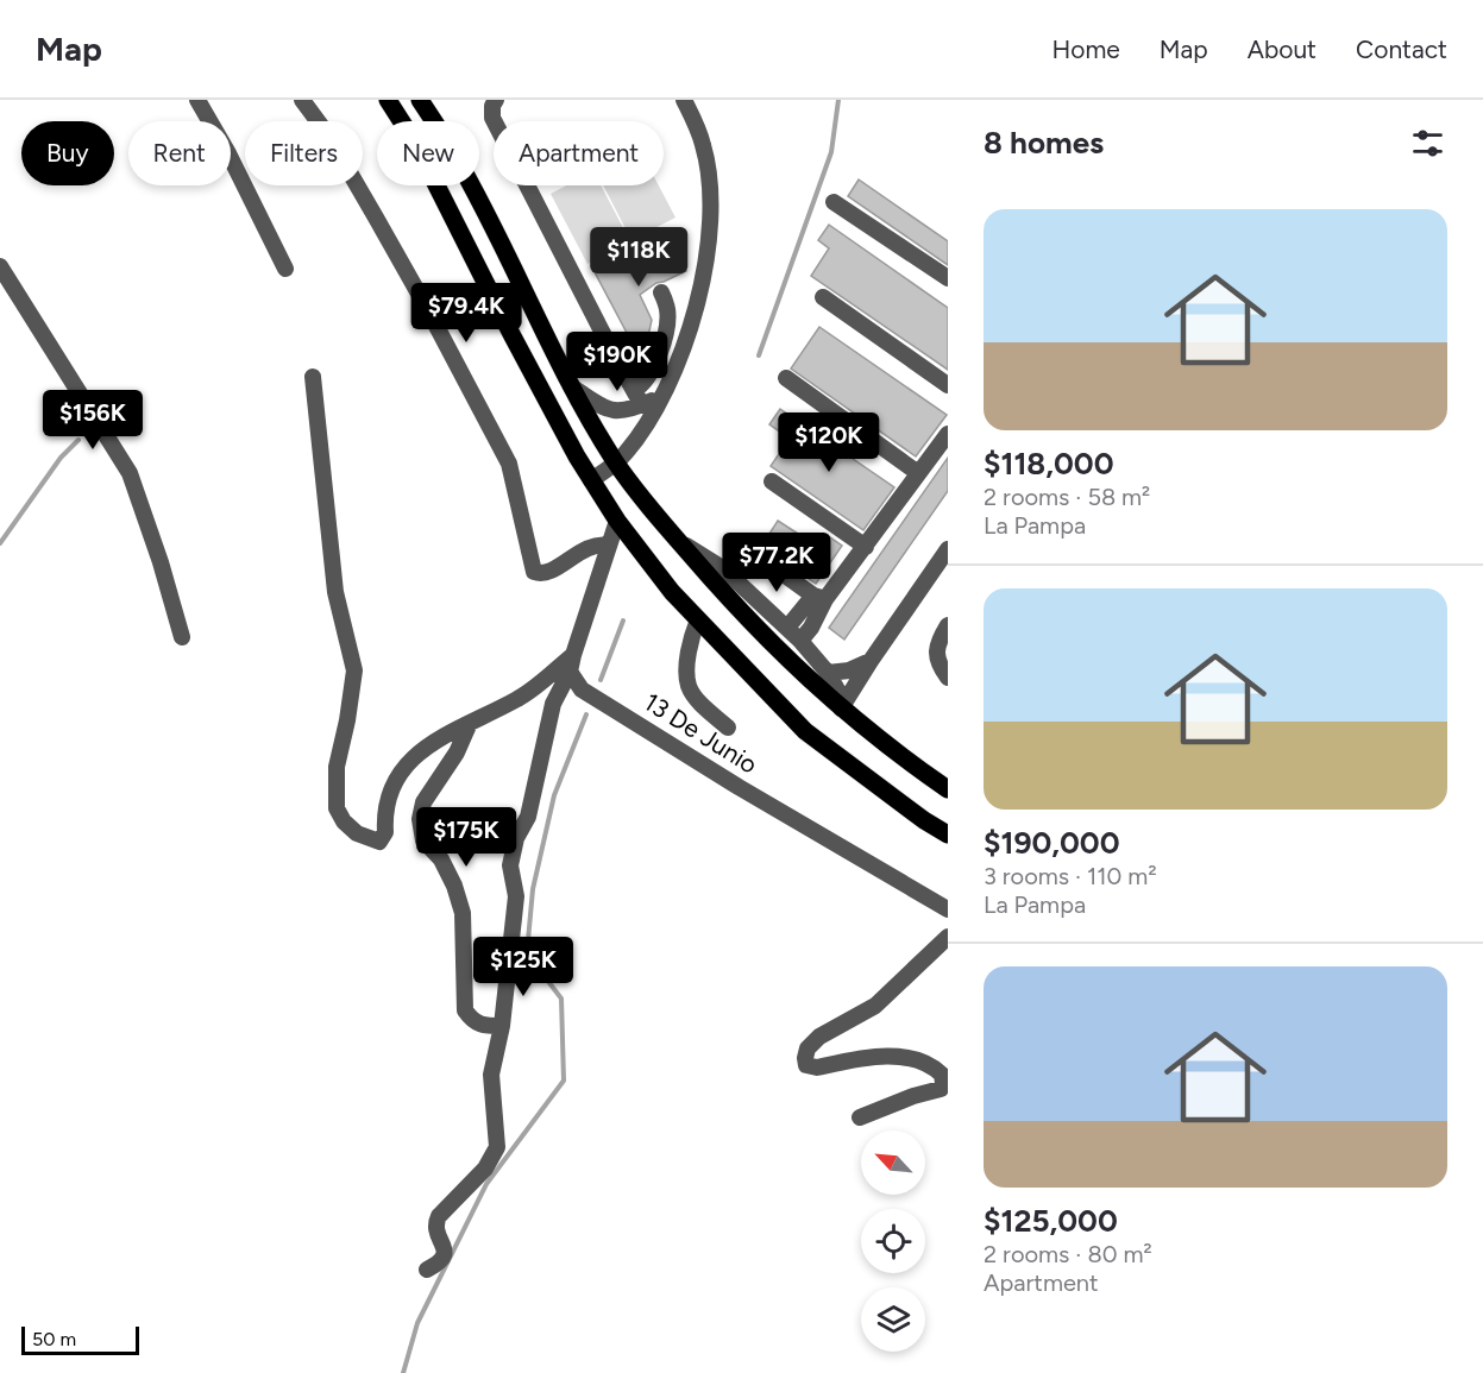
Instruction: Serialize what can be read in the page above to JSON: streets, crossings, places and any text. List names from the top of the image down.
{
  "streets": {
    "street": ["13 De Junio"]
  },
  "scale_bar": "50 m",
  "north": "top left",
  "page": {
    "header": "Map",
    "nav": [
      "Home",
      "Map",
      "About",
      "Contact"
    ],
    "heading": "8 homes",
    "chip": [
      "Buy",
      "Rent",
      "Filters",
      "New",
      "Apartment"
    ],
    "list": [
      {
        "name": "$118,000",
        "note": "2 rooms · 58 m² · La Pampa"
      },
      {
        "name": "$190,000",
        "note": "3 rooms · 110 m² · La Pampa"
      },
      {
        "name": "$125,000",
        "note": "2 rooms · 80 m² · Apartment"
      }
    ],
    "price": [
      "$118K",
      "$79.4K",
      "$190K",
      "$156K",
      "$120K",
      "$77.2K",
      "$175K",
      "$125K"
    ],
    "scale": "50 m"
  }
}
